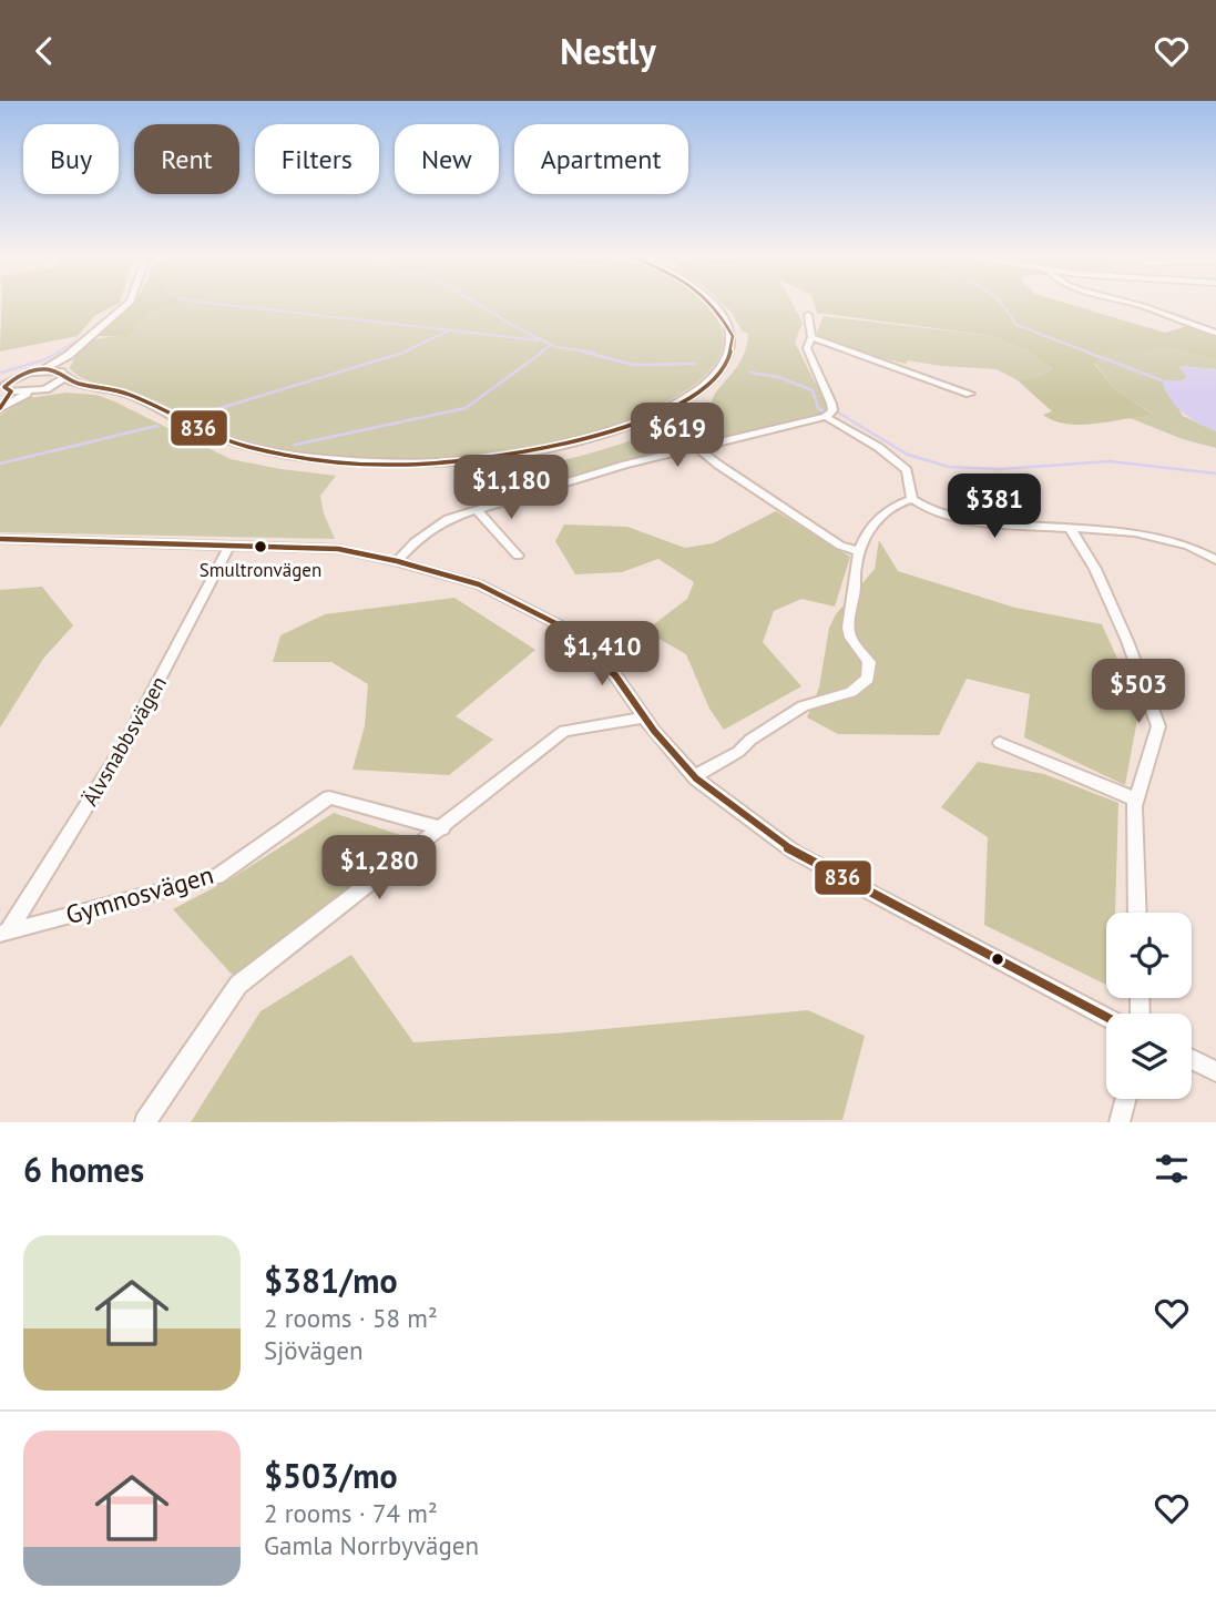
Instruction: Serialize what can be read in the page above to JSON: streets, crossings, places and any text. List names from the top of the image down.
{
  "streets": {
    "street": ["Älvsnabbsvägen", "Gymnosvägen"]
  },
  "crossings": [
    ["Älvsnabbsvägen", "Gymnosvägen"]
  ],
  "places": ["Smultronvägen"],
  "lines": ["transit line 836"],
  "page": {
    "header": "Nestly",
    "chip": [
      "Buy",
      "Rent",
      "Filters",
      "New",
      "Apartment"
    ],
    "price": [
      "$619",
      "$1,180",
      "$381",
      "$1,410",
      "$503",
      "$1,280"
    ],
    "heading": "6 homes",
    "list": [
      {
        "name": "$381/mo",
        "note": "2 rooms · 58 m² · Sjövägen"
      },
      {
        "name": "$503/mo",
        "note": "2 rooms · 74 m² · Gamla Norrbyvägen"
      }
    ]
  }
}
